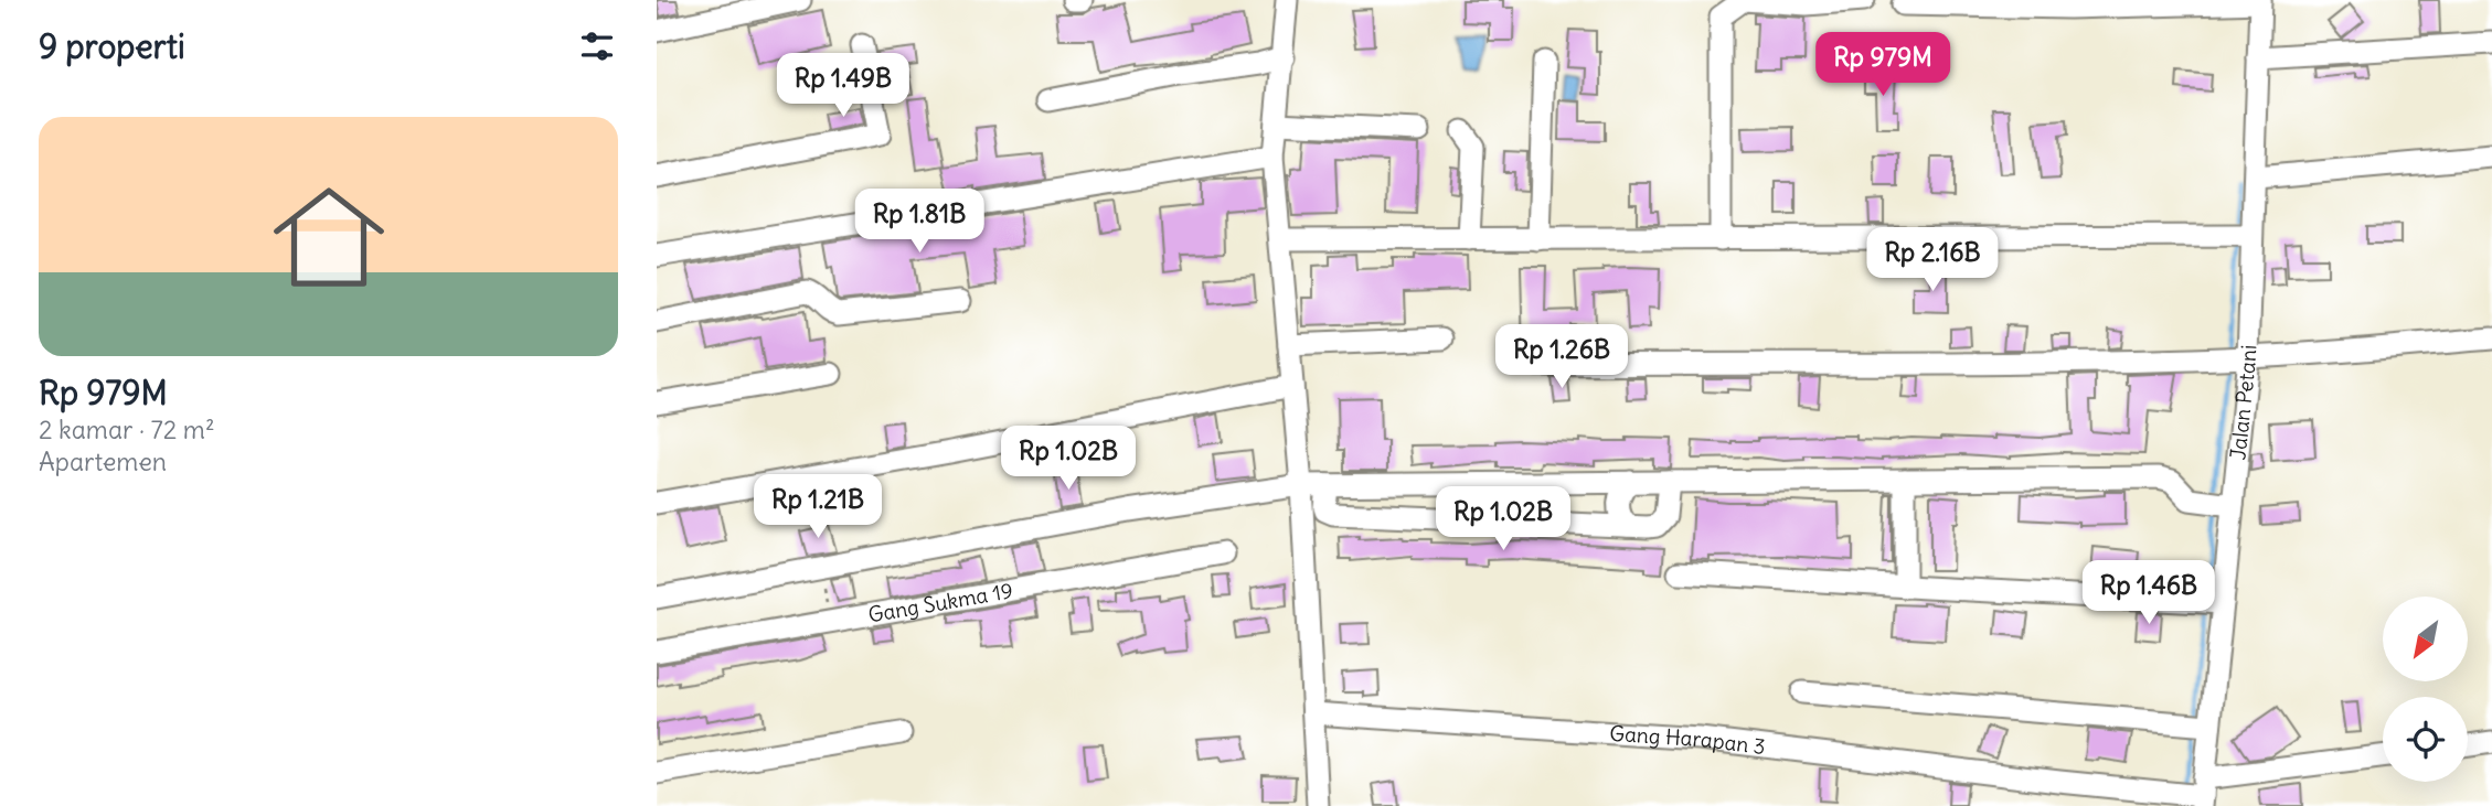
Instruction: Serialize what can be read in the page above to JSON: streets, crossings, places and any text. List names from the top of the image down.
{
  "streets": {
    "street": ["Jalan Petani", "Gang Sukma 19", "Gang Harapan 3"]
  },
  "crossings": [
    ["Jalan Petani", "Gang Harapan 3"]
  ],
  "north": "bottom left",
  "page": {
    "heading": "9 properti",
    "price": [
      "Rp 979M",
      "Rp 1.49B",
      "Rp 1.81B",
      "Rp 2.16B",
      "Rp 1.26B",
      "Rp 1.02B",
      "Rp 1.21B",
      "Rp 1.02B",
      "Rp 1.46B"
    ],
    "list": [
      {
        "name": "Rp 979M",
        "note": "2 kamar · 72 m² · Apartemen"
      }
    ]
  }
}
